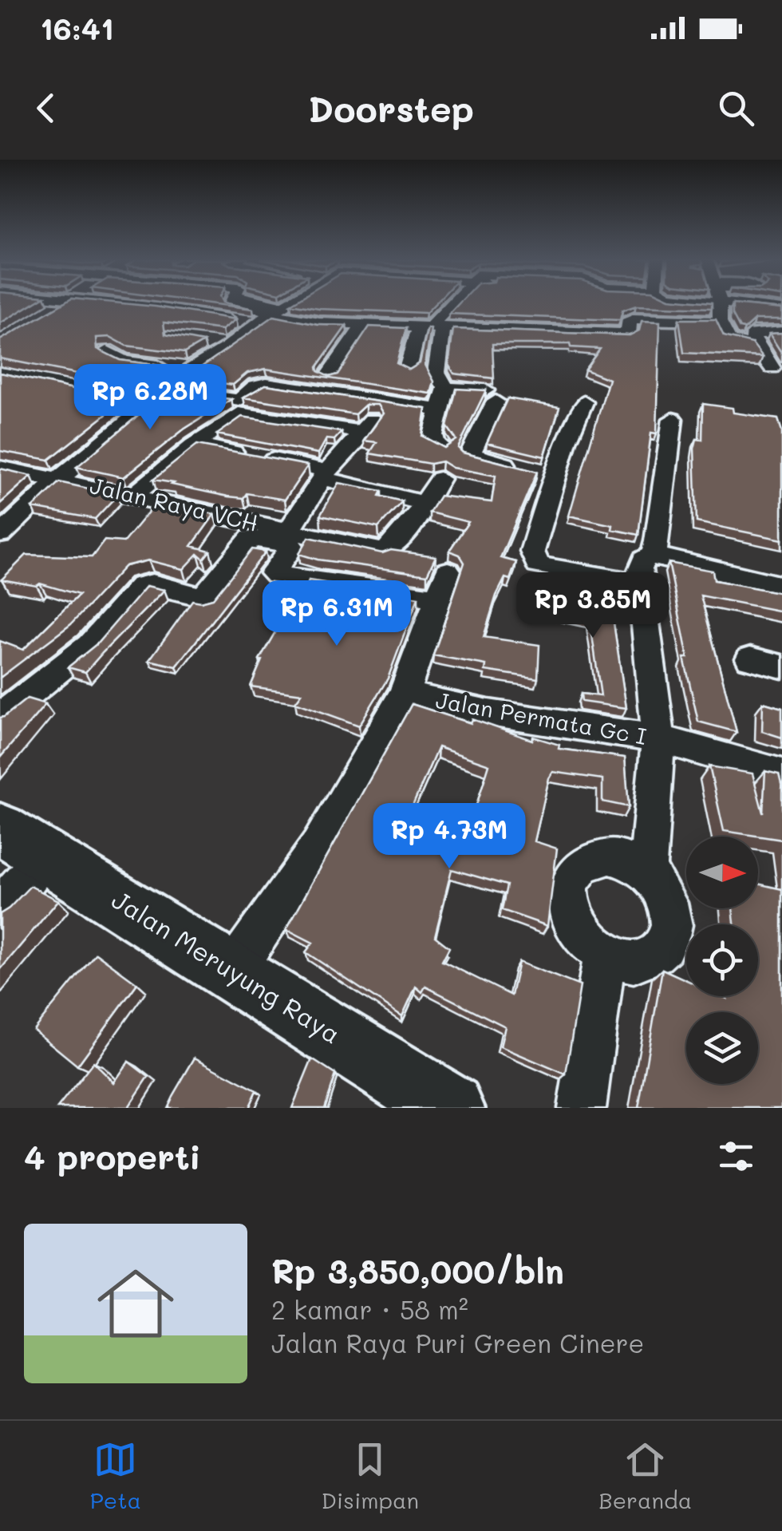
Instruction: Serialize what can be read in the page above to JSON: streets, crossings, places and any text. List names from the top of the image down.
{
  "streets": {
    "main road": ["Jalan Meruyung Raya"],
    "street": ["Jalan Raya VCH", "Jalan Permata Gc I"]
  },
  "north": "right",
  "page": {
    "status": "16:41",
    "header": "Doorstep",
    "price": [
      "Rp 6.28M",
      "Rp 3.85M",
      "Rp 6.31M",
      "Rp 4.73M"
    ],
    "heading": "4 properti",
    "list": [
      {
        "name": "Rp 3,850,000/bln",
        "note": "2 kamar · 58 m² · Jalan Raya Puri Green Cinere"
      }
    ],
    "tabs": ["Peta", "Disimpan", "Beranda"]
  }
}
